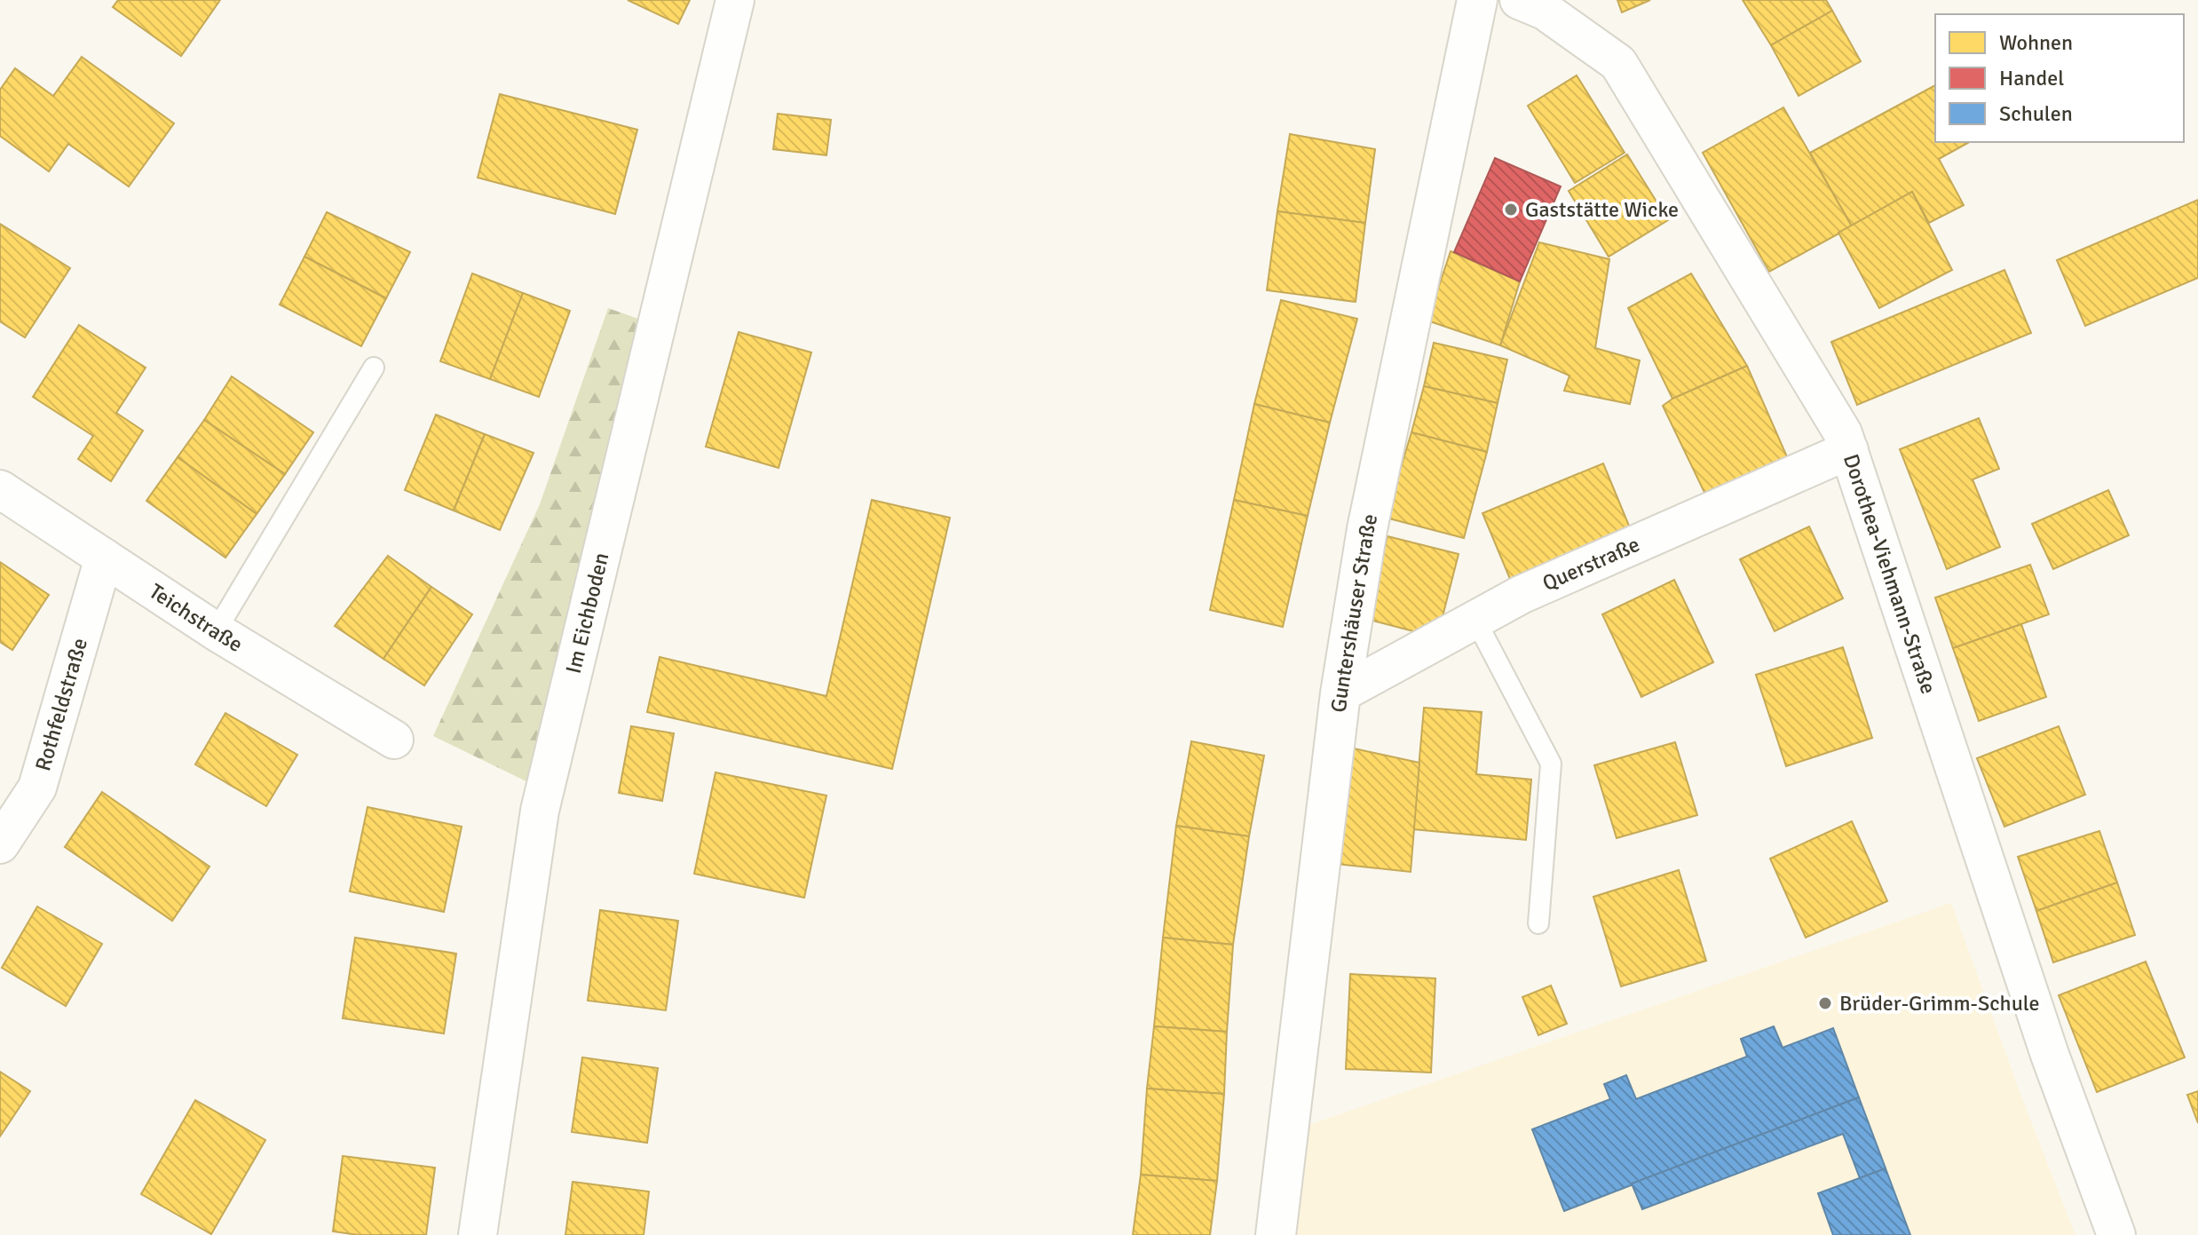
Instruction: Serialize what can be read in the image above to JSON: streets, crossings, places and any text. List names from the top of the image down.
{
  "streets": {
    "street": [
      "Querstraße",
      "Dorothea-Viehmann-Straße",
      "Im Eichboden",
      "Guntershäuser Straße",
      "Teichstraße",
      "Rothfeldstraße"
    ]
  },
  "crossings": [
    ["Querstraße", "Dorothea-Viehmann-Straße"],
    ["Querstraße", "Guntershäuser Straße"],
    ["Teichstraße", "Rothfeldstraße"]
  ],
  "places": ["Gaststätte Wicke", "Brüder-Grimm-Schule"],
  "legend": ["Wohnen", "Handel", "Schulen"]
}
